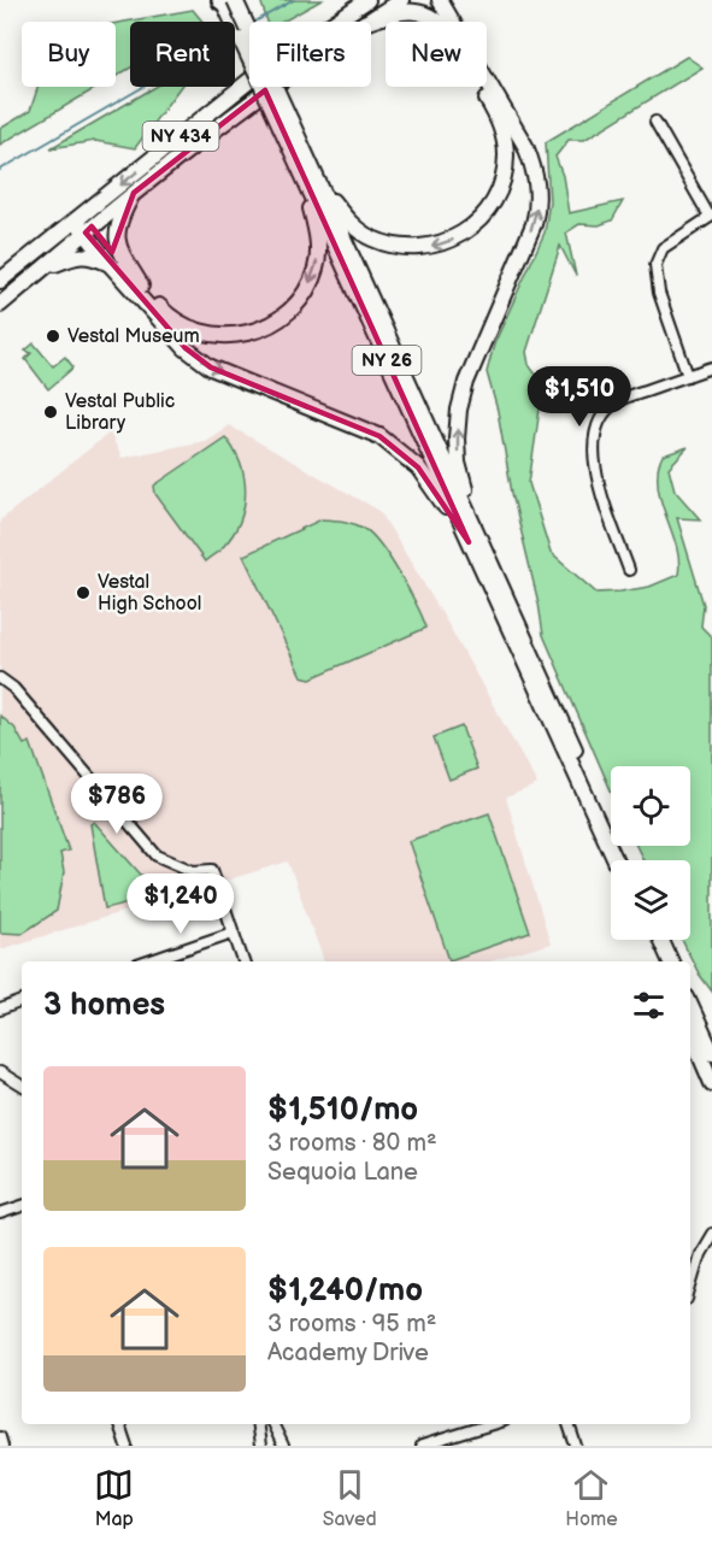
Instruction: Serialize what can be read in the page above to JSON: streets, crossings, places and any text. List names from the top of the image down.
{
  "streets": {
    "main road": ["NY 434", "NY 26"]
  },
  "places": ["Vestal Museum", "Vestal Public Library", "Vestal High School"],
  "page": {
    "chip": [
      "Buy",
      "Rent",
      "Filters",
      "New"
    ],
    "price": ["$1,510", "$786", "$1,240"],
    "heading": "3 homes",
    "list": [
      {
        "name": "$1,510/mo",
        "note": "3 rooms · 80 m² · Sequoia Lane"
      },
      {
        "name": "$1,240/mo",
        "note": "3 rooms · 95 m² · Academy Drive"
      }
    ],
    "tabs": ["Map", "Saved", "Home"]
  }
}
